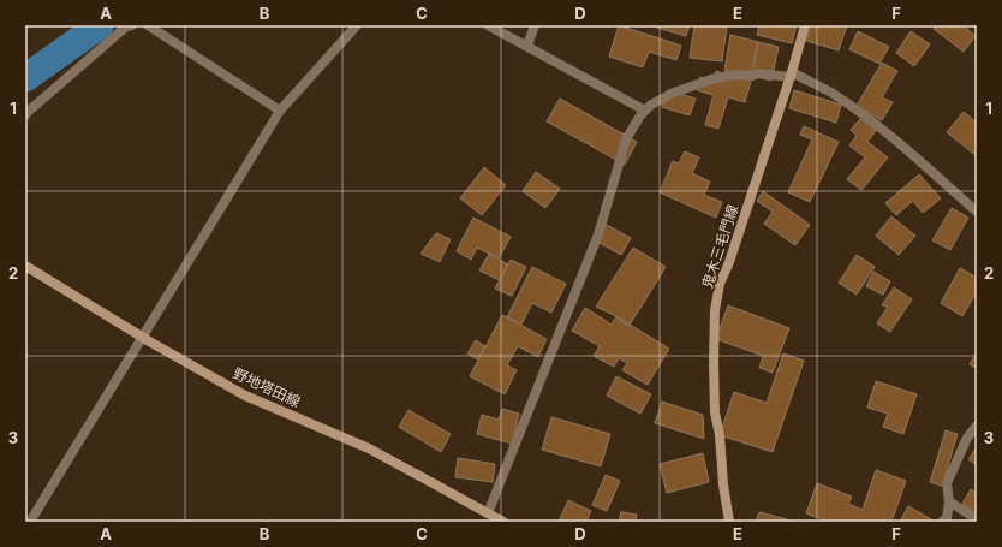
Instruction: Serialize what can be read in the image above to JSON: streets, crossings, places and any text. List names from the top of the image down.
{
  "streets": {
    "main road": ["鬼木三毛門線", "野地塔田線"]
  },
  "grid": {
    "columns": [
      "A",
      "B",
      "C",
      "D",
      "E",
      "F"
    ],
    "rows": ["1", "2", "3"]
  }
}
